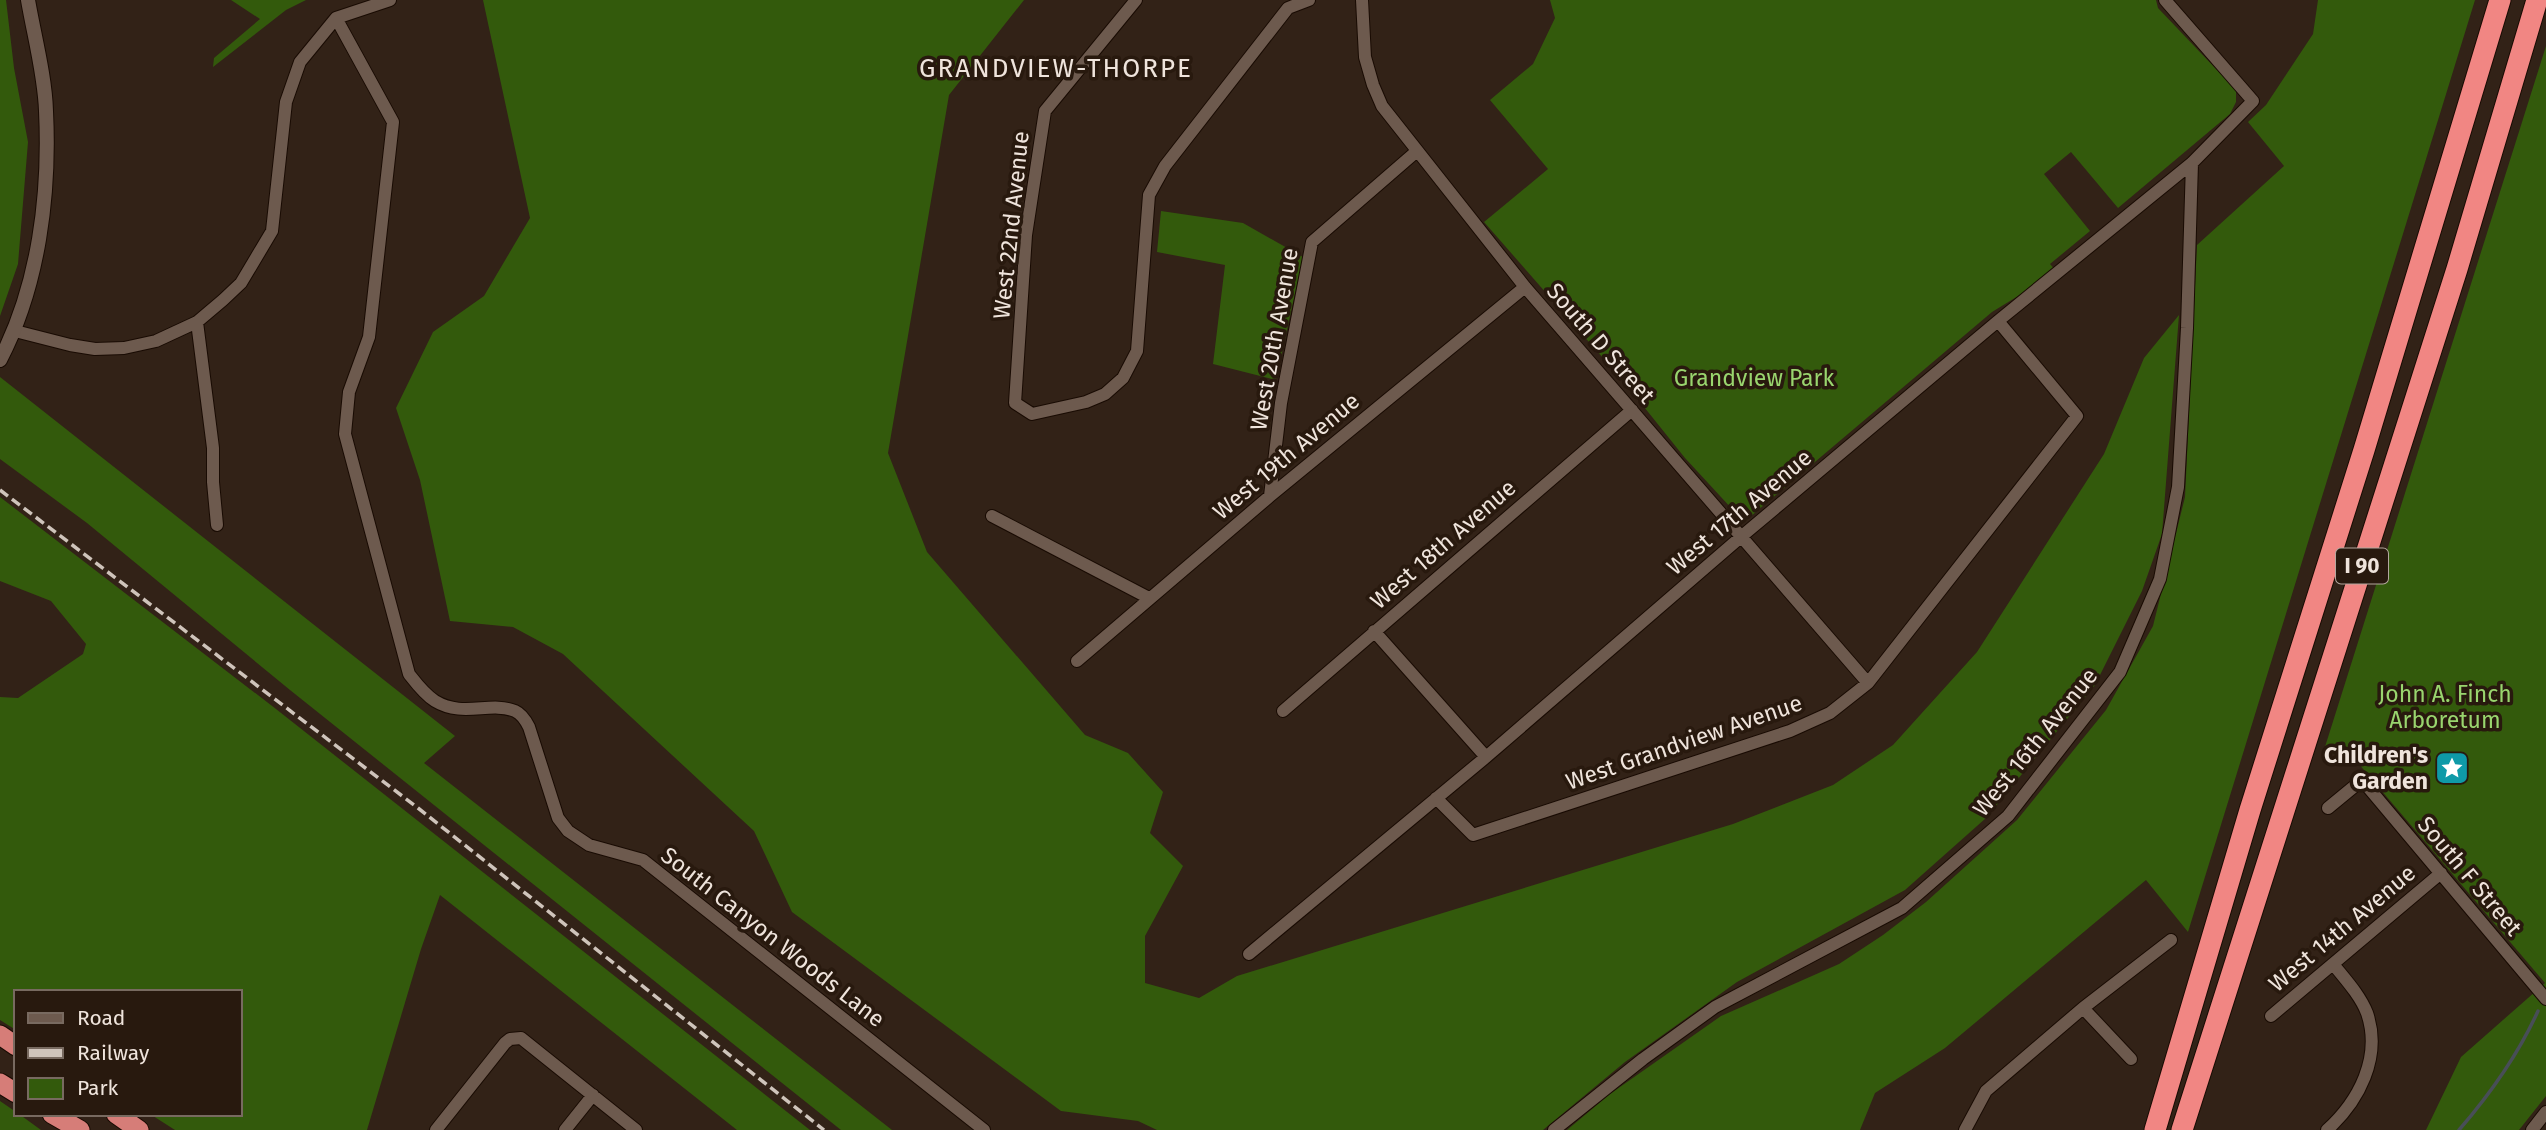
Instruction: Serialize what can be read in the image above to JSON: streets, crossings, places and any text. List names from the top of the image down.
{
  "streets": {
    "highway": ["I 90"],
    "street": [
      "West 22nd Avenue",
      "West 20th Avenue",
      "South D Street",
      "West 19th Avenue",
      "West 17th Avenue",
      "West 18th Avenue",
      "West Grandview Avenue",
      "West 16th Avenue",
      "South F Street",
      "West 14th Avenue",
      "South Canyon Woods Lane"
    ]
  },
  "crossings": [
    ["West 20th Avenue", "South D Street"],
    ["West 20th Avenue", "West 19th Avenue"],
    ["South D Street", "West 19th Avenue"],
    ["South D Street", "West 17th Avenue"],
    ["South D Street", "West 18th Avenue"],
    ["South D Street", "West Grandview Avenue"],
    ["West 17th Avenue", "West Grandview Avenue"],
    ["West 17th Avenue", "West 16th Avenue"],
    ["South F Street", "West 14th Avenue"]
  ],
  "districts": ["GRANDVIEW-THORPE"],
  "parks": ["Grandview Park", "John A. Finch Arboretum"],
  "places": {
    "place": ["Children's Garden"]
  },
  "legend": ["Road", "Railway", "Park"]
}
